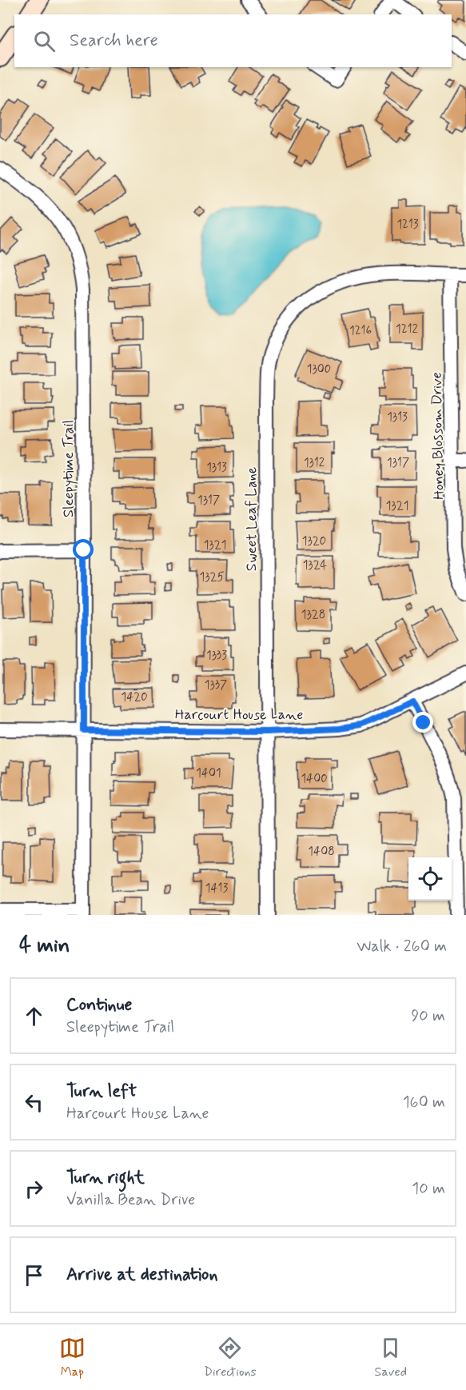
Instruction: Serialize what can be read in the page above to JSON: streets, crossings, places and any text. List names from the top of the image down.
{
  "streets": {
    "street": [
      "Honey Blossom Drive",
      "Sleepytime Trail",
      "Sweet Leaf Lane",
      "Harcourt House Lane"
    ]
  },
  "crossings": [
    ["Honey Blossom Drive", "Sweet Leaf Lane"],
    ["Sleepytime Trail", "Harcourt House Lane"],
    ["Sweet Leaf Lane", "Harcourt House Lane"]
  ],
  "house_numbers": [
    "1213",
    "1212",
    "1216",
    "1300",
    "1313",
    "1312",
    "1317",
    "1313",
    "1317",
    "1321",
    "1320",
    "1321",
    "1324",
    "1325",
    "1328",
    "1333",
    "1337",
    "1420",
    "1401",
    "1400",
    "1408",
    "1413"
  ],
  "page": {
    "search": "Search here",
    "heading": ["4 min", "Walk · 260 m"],
    "list": [
      ["Continue", "Sleepytime Trail", "90 m"],
      ["Turn left", "Harcourt House Lane", "160 m"],
      ["Turn right", "Vanilla Bean Drive", "10 m"],
      "Arrive at destination"
    ],
    "nav": ["Map", "Directions", "Saved"]
  }
}
